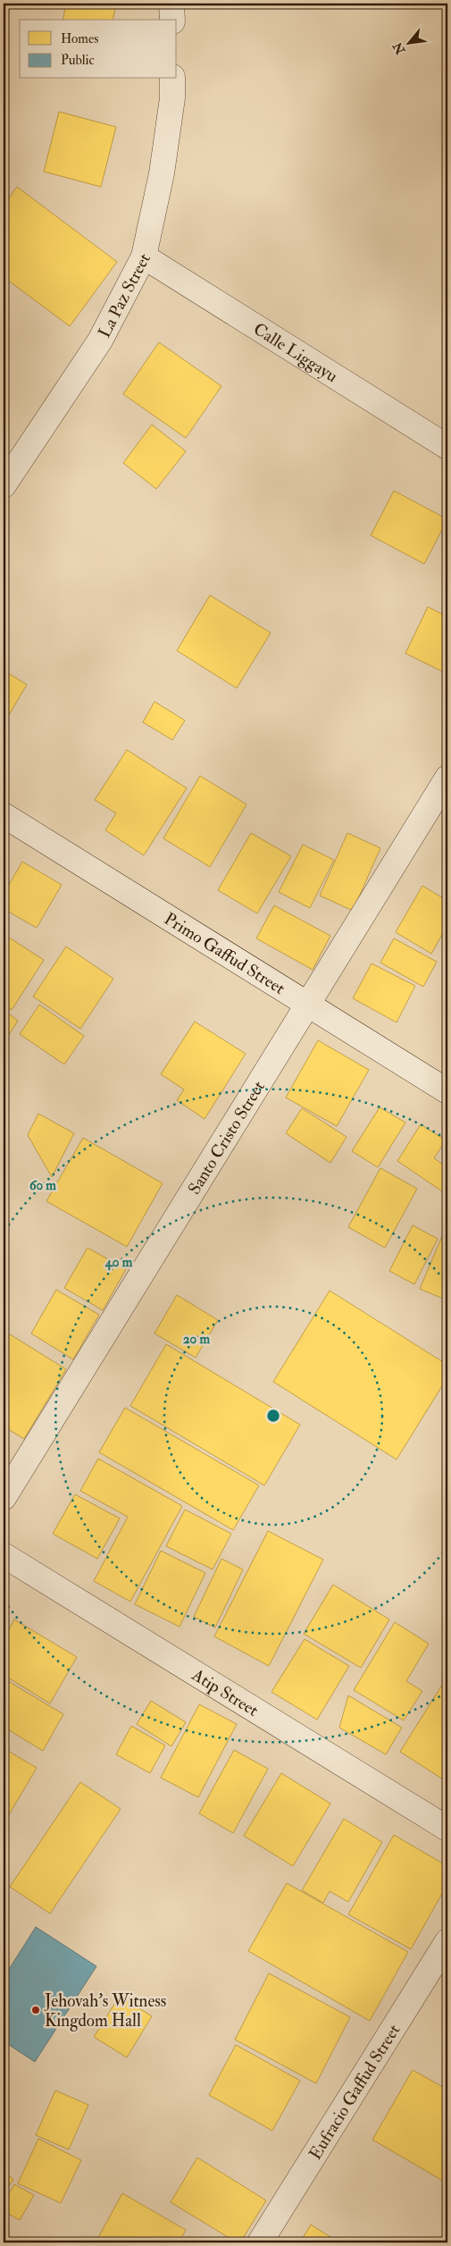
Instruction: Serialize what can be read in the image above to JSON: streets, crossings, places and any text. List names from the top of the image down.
{
  "streets": {
    "street": [
      "La Paz Street",
      "Calle Liggayu",
      "Primo Gaffud Street",
      "Santo Cristo Street",
      "Atip Street",
      "Eufracio Gaffud Street"
    ]
  },
  "crossings": [
    ["La Paz Street", "Calle Liggayu"],
    ["Primo Gaffud Street", "Santo Cristo Street"]
  ],
  "places": ["Jehovah's Witness Kingdom Hall"],
  "legend": ["Homes", "Public"],
  "north": "bottom left",
  "rings": ["60 m", "40 m", "20 m"]
}
